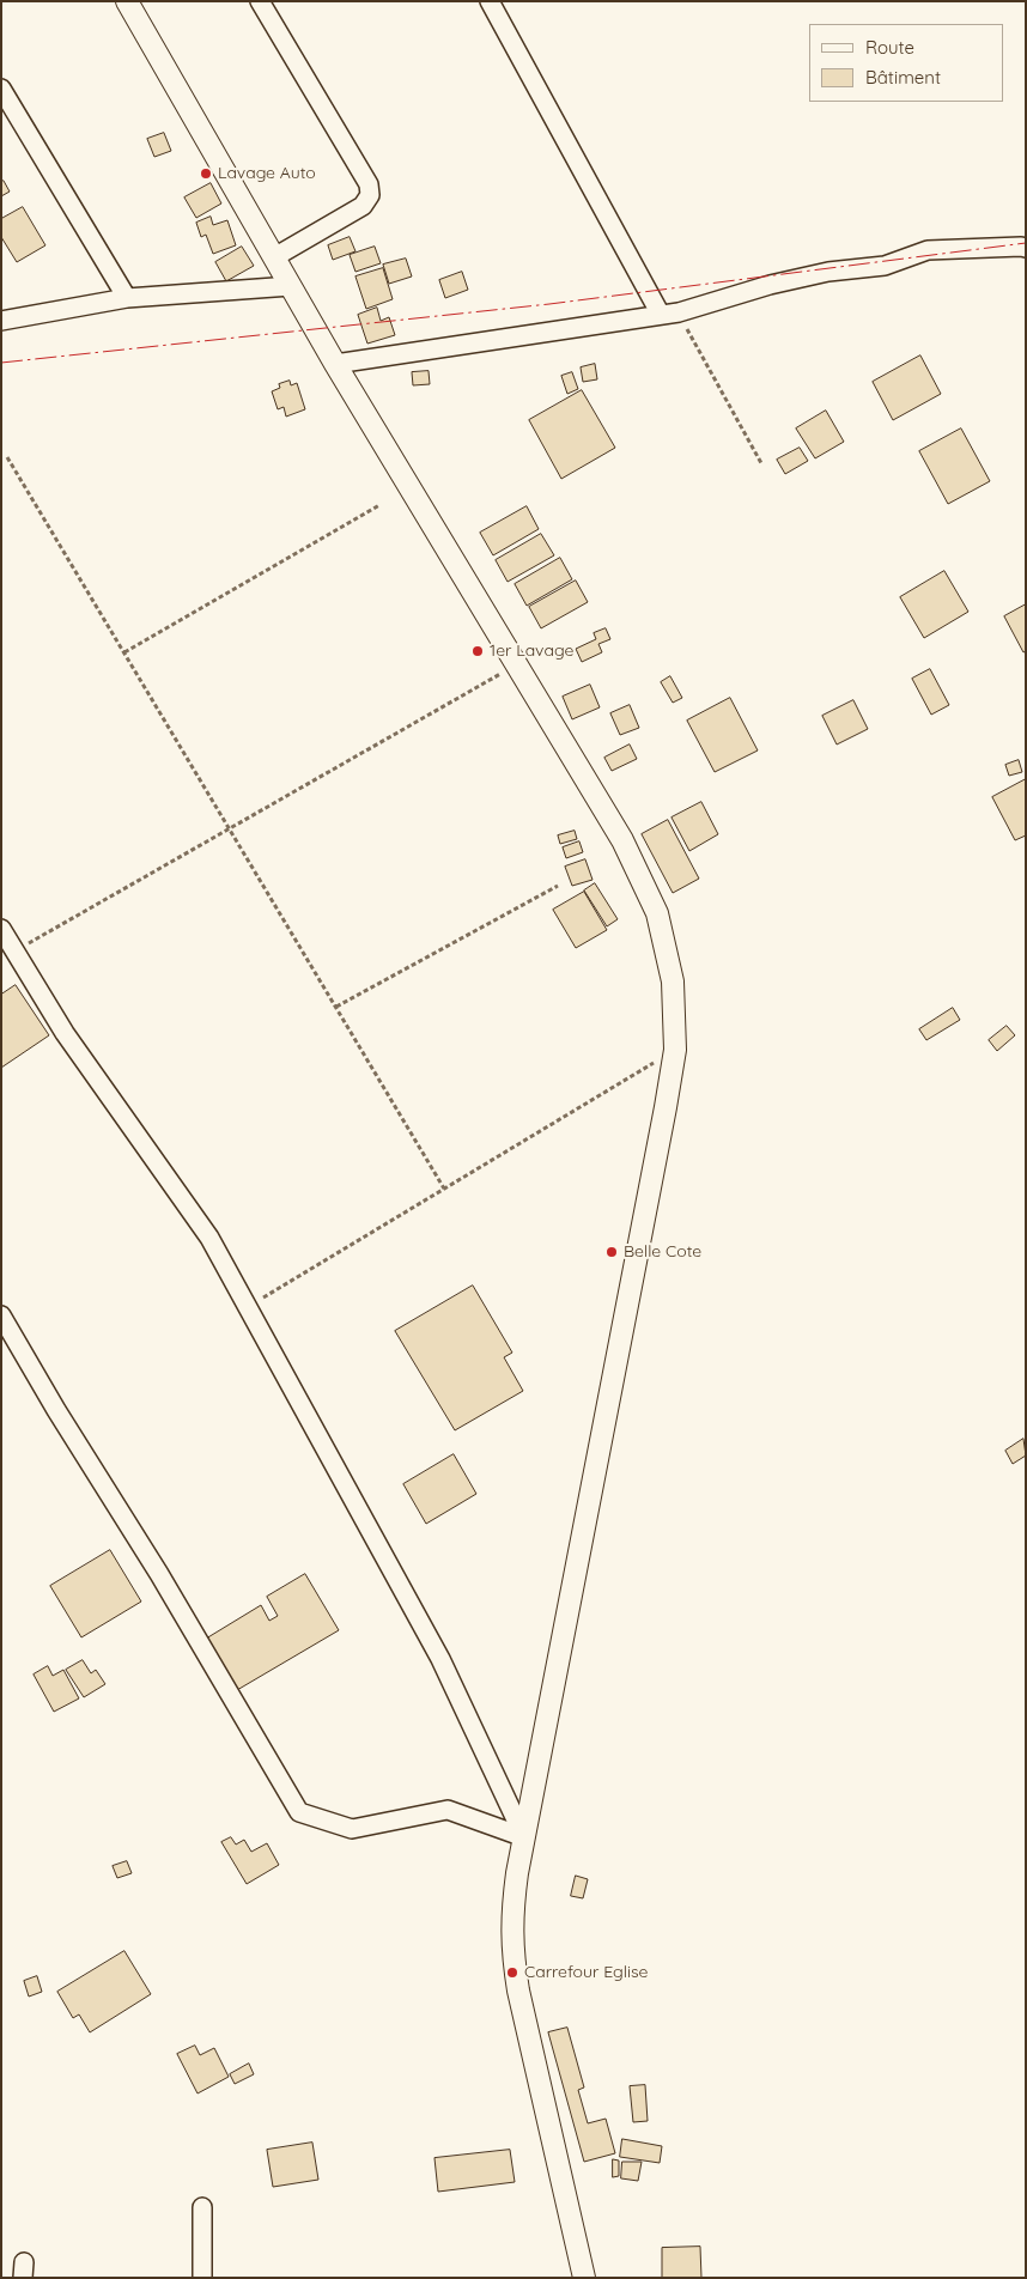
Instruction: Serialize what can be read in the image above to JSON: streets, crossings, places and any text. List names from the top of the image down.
{
  "places": [
    "Lavage Auto",
    "1er Lavage",
    "Belle Cote",
    "Carrefour Eglise"
  ],
  "legend": ["Route", "Bâtiment"]
}
